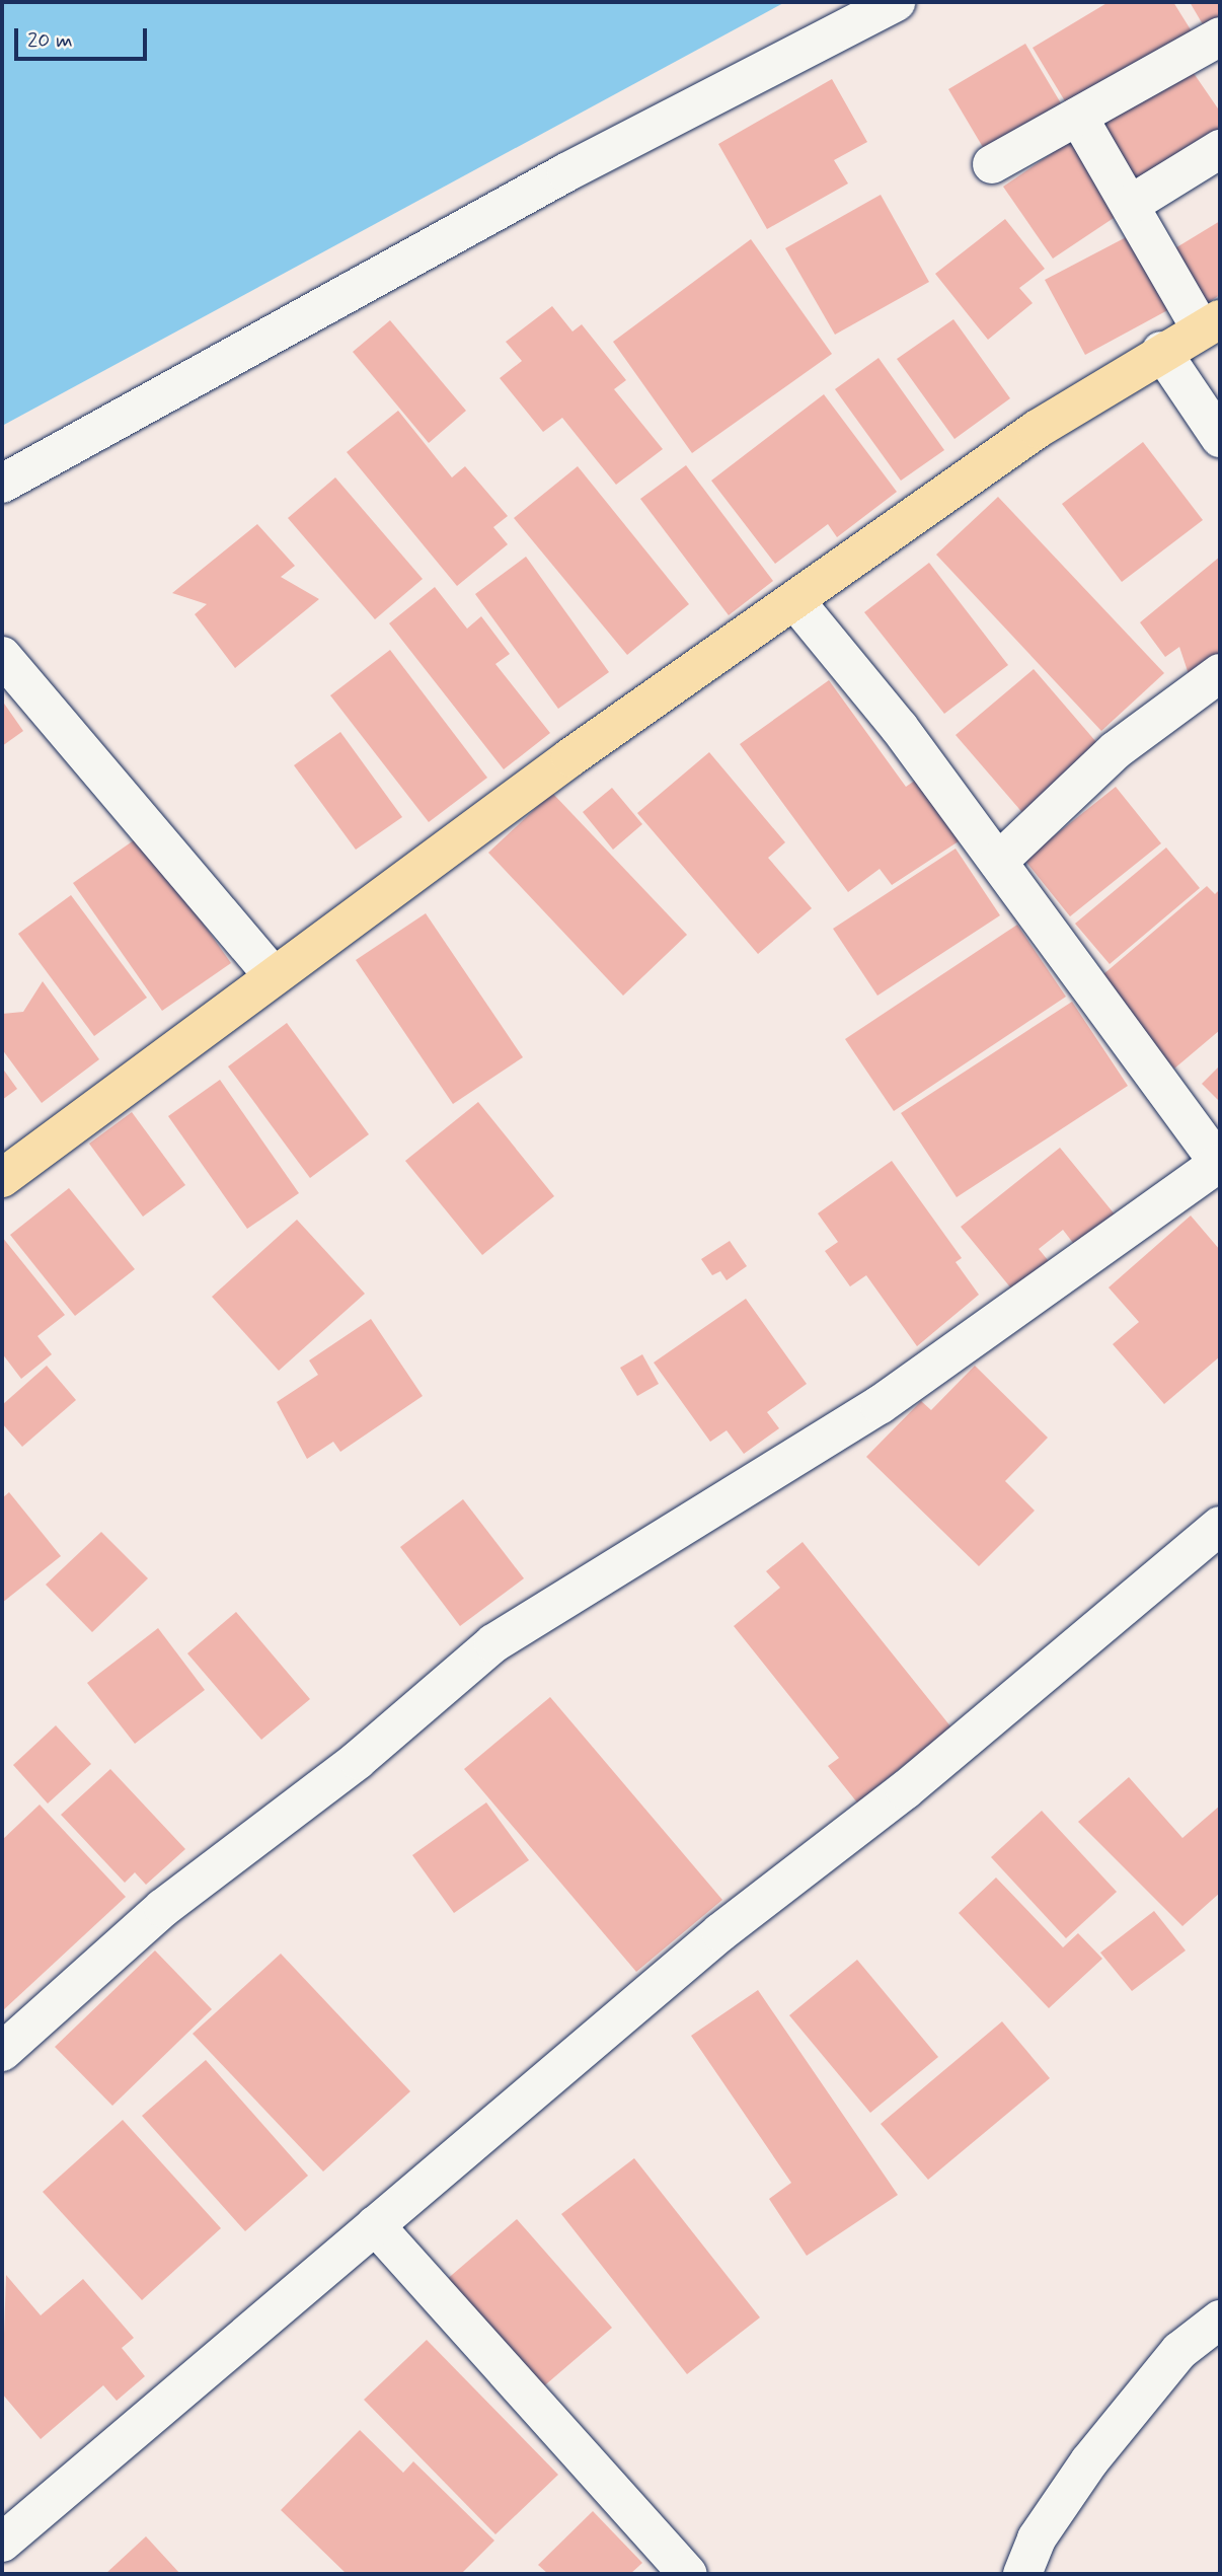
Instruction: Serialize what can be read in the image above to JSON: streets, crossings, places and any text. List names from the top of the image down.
{
  "scale_bar": "20 m"
}
